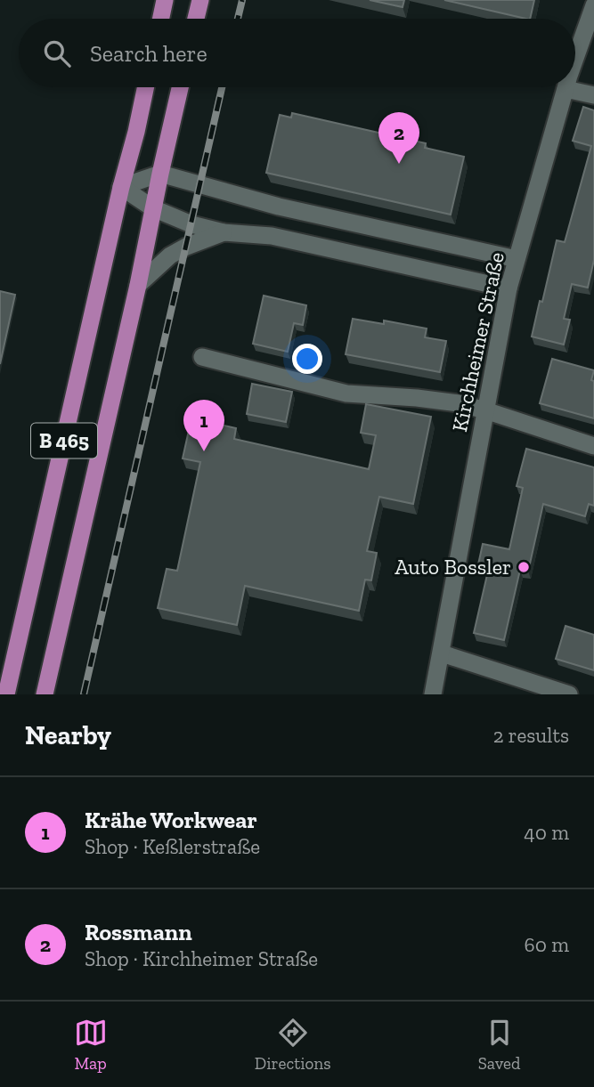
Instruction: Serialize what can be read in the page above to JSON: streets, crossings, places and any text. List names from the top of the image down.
{
  "streets": {
    "main road": ["B 465"],
    "street": ["Kirchheimer Straße"]
  },
  "places": ["Auto Bossler"],
  "page": {
    "search": "Search here",
    "pins": ["2", "1"],
    "heading": ["Nearby", "2 results"],
    "list": [
      {
        "mark": "1",
        "name": "Krähe Workwear",
        "note": "Shop · Keßlerstraße",
        "value": "40 m"
      },
      {
        "mark": "2",
        "name": "Rossmann",
        "note": "Shop · Kirchheimer Straße",
        "value": "60 m"
      }
    ],
    "nav": ["Map", "Directions", "Saved"]
  }
}
